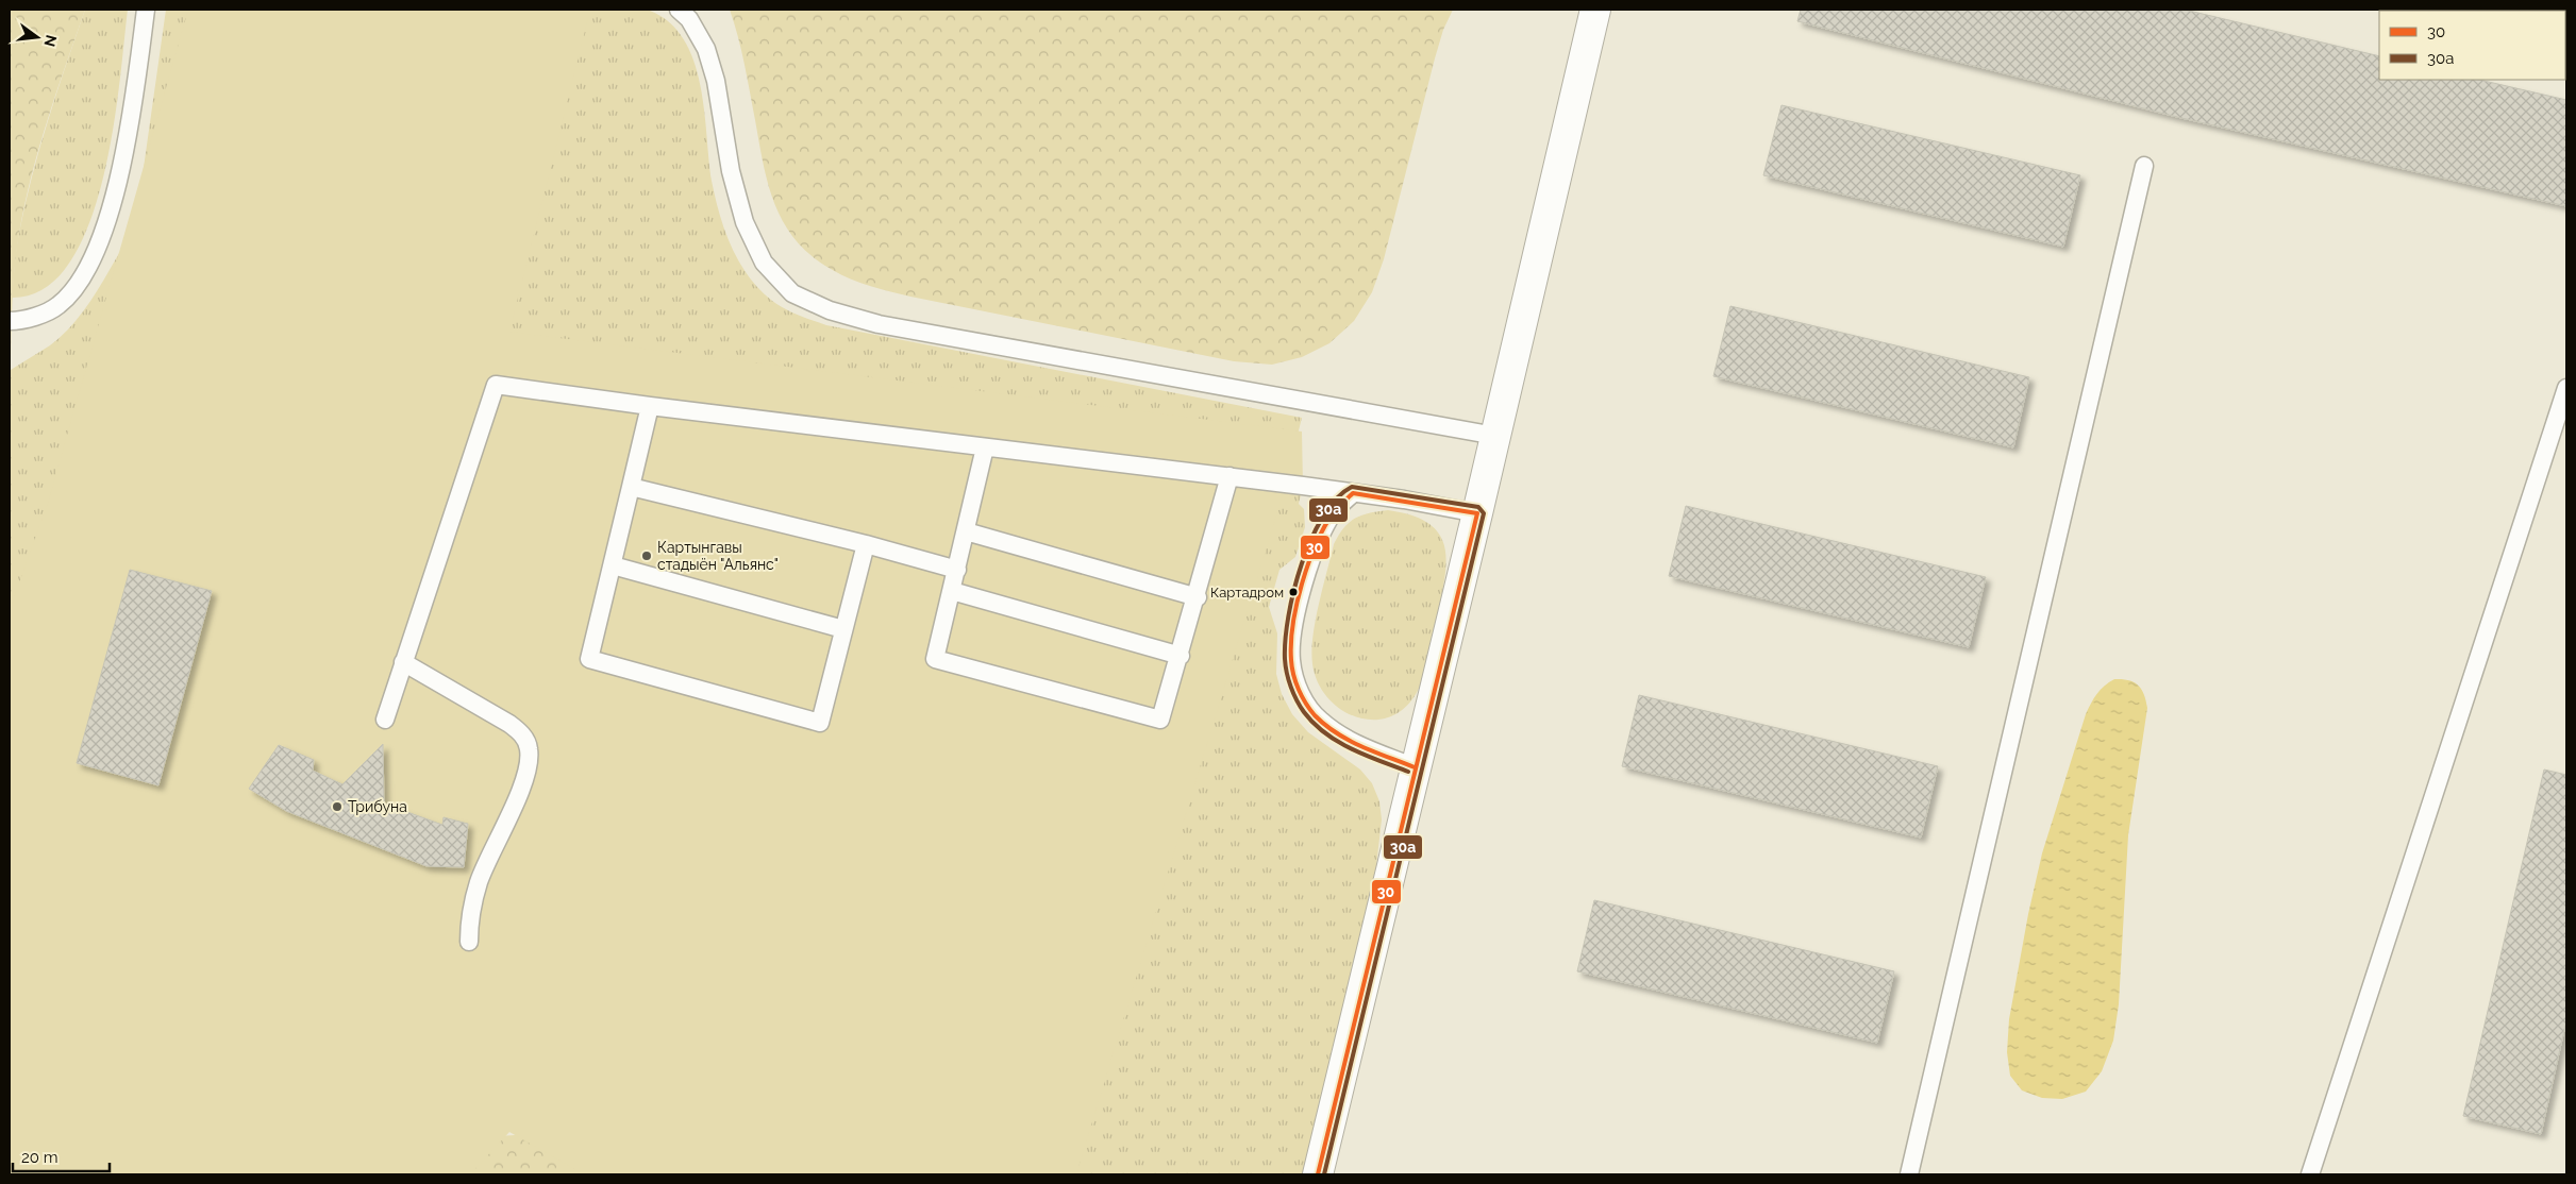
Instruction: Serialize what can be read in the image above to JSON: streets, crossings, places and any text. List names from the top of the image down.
{
  "places": ["Картынгавы стадыён \"Альянс\"", "Картадром", "Трибуна"],
  "lines": ["transit line 30а", "transit line 30"],
  "legend": ["30", "30а"],
  "scale_bar": "20 m",
  "north": "right"
}
